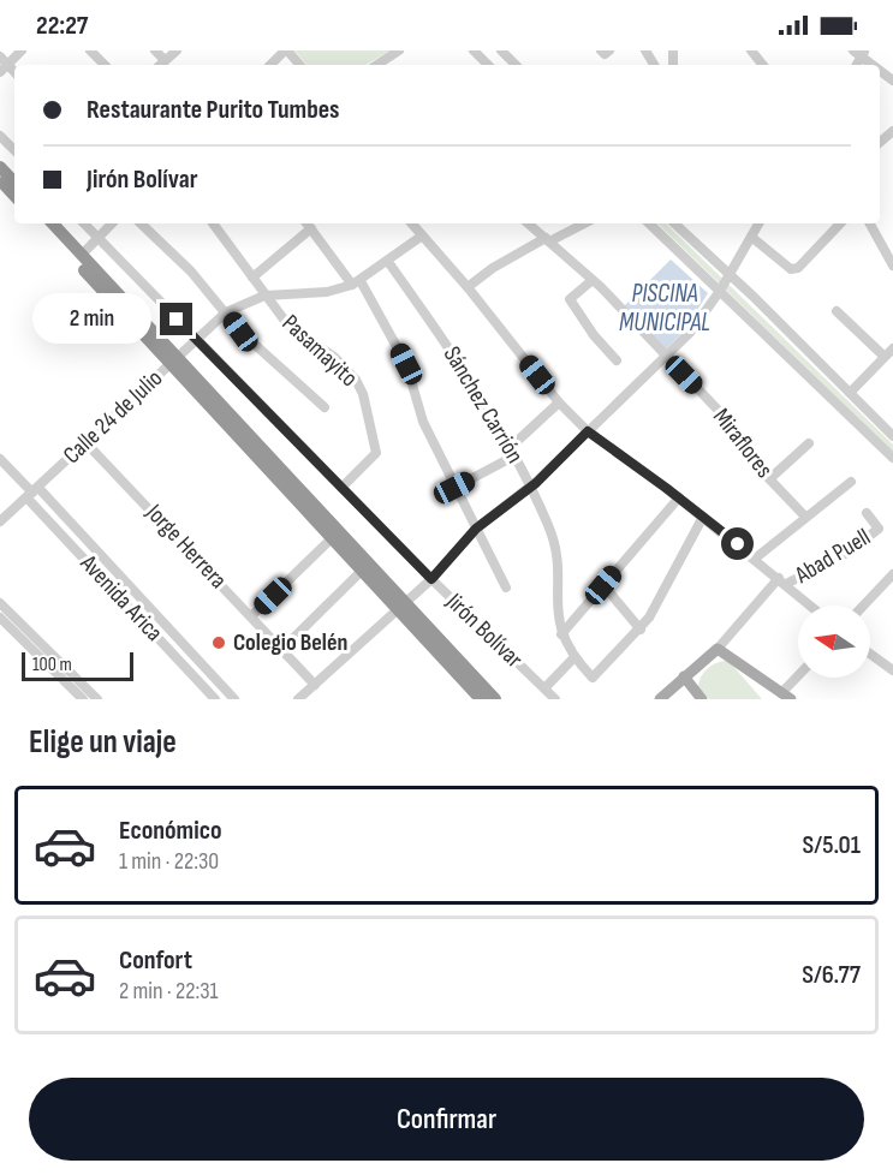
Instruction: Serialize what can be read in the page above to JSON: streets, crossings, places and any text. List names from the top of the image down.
{
  "streets": {
    "street": [
      "Pasamayito",
      "Sánchez Carrión",
      "Calle 24 de Julio",
      "Miraflores",
      "Jorge Herrera",
      "Abad Puell",
      "Avenida Arica",
      "Jirón Bolívar"
    ]
  },
  "crossings": [
    ["Pasamayito", "Calle 24 de Julio"],
    ["Pasamayito", "Jirón Bolívar"],
    ["Sánchez Carrión", "Calle 24 de Julio"],
    ["Calle 24 de Julio", "Jorge Herrera"],
    ["Calle 24 de Julio", "Avenida Arica"],
    ["Calle 24 de Julio", "Jirón Bolívar"]
  ],
  "water": ["PISCINA MUNICIPAL"],
  "places": ["Colegio Belén"],
  "scale_bar": "100 m",
  "north": "left",
  "page": {
    "status": "22:27",
    "banner": ["Restaurante Purito Tumbes", "Jirón Bolívar"],
    "bubble": "2 min",
    "scale": "100 m",
    "heading": "Elige un viaje",
    "list": [
      {
        "name": "Económico",
        "note": "1 min · 22:30",
        "value": "S/5.01"
      },
      {
        "name": "Confort",
        "note": "2 min · 22:31",
        "value": "S/6.77"
      }
    ],
    "buttons": "Confirmar"
  }
}
